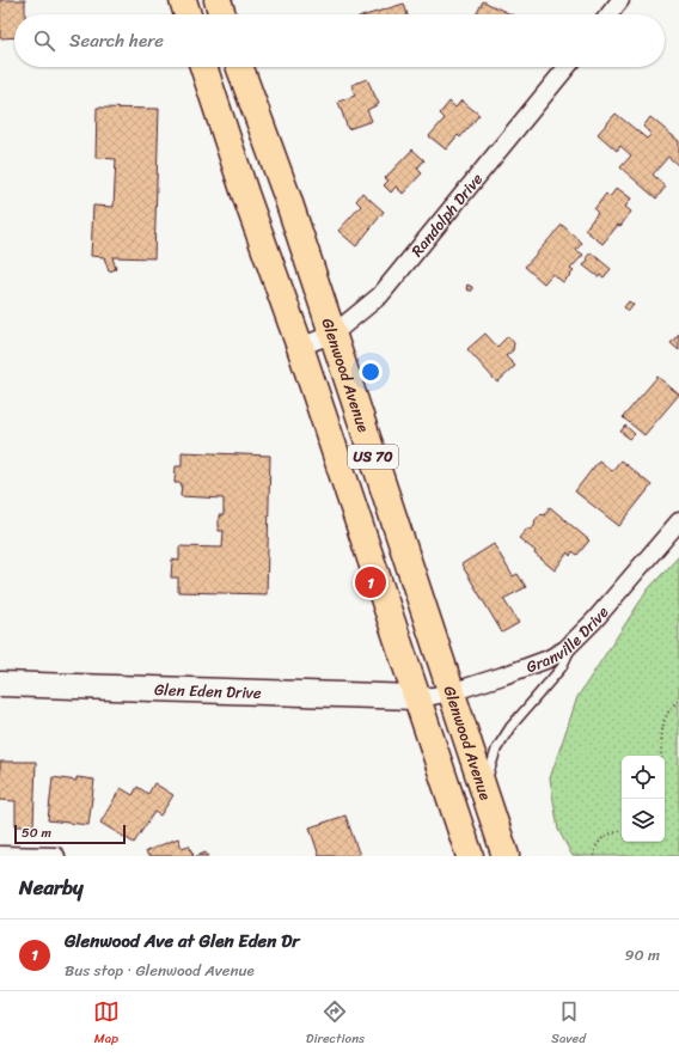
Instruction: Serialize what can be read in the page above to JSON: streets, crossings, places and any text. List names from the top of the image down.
{
  "streets": {
    "main road": ["Glenwood Avenue", "US 70", "Glen Eden Drive"],
    "street": ["Randolph Drive", "Granville Drive"]
  },
  "crossings": [
    ["Randolph Drive", "Glenwood Avenue"],
    ["Randolph Drive", "US 70"],
    ["Glenwood Avenue", "Granville Drive"],
    ["US 70", "Granville Drive"],
    ["US 70", "Glen Eden Drive"],
    ["Granville Drive", "Glen Eden Drive"]
  ],
  "scale_bar": "50 m",
  "page": {
    "search": "Search here",
    "pins": "1",
    "scale": "50 m",
    "heading": "Nearby",
    "list": [
      {
        "mark": "1",
        "name": "Glenwood Ave at Glen Eden Dr",
        "note": "Bus stop · Glenwood Avenue",
        "value": "90 m"
      }
    ],
    "nav": ["Map", "Directions", "Saved"]
  }
}
